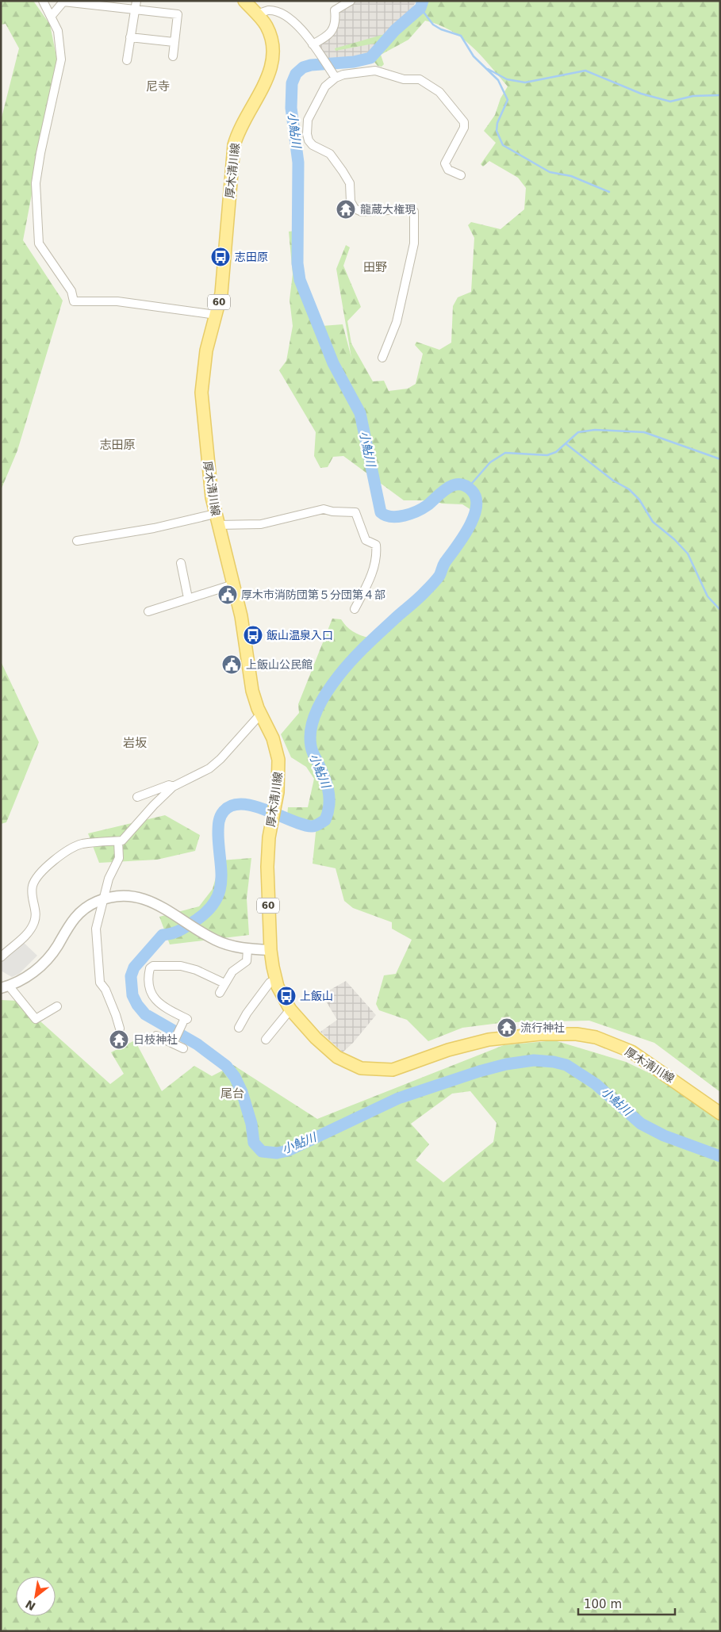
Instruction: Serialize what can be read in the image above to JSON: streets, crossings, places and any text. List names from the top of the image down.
{
  "streets": {
    "main road": ["厚木清川線", "60"]
  },
  "crossings": [
    ["厚木清川線", "60"]
  ],
  "districts": [
    "尼寺",
    "田野",
    "志田原",
    "岩坂",
    "尾台"
  ],
  "water": ["小鮎川"],
  "places": {
    "temple": ["龍蔵大権現", "流行神社", "日枝神社"],
    "bus stop": ["志田原", "飯山温泉入口", "上飯山"],
    "public building": ["厚木市消防団第５分団第４部", "上飯山公民館"]
  },
  "scale_bar": "100 m",
  "north": "bottom left"
}
